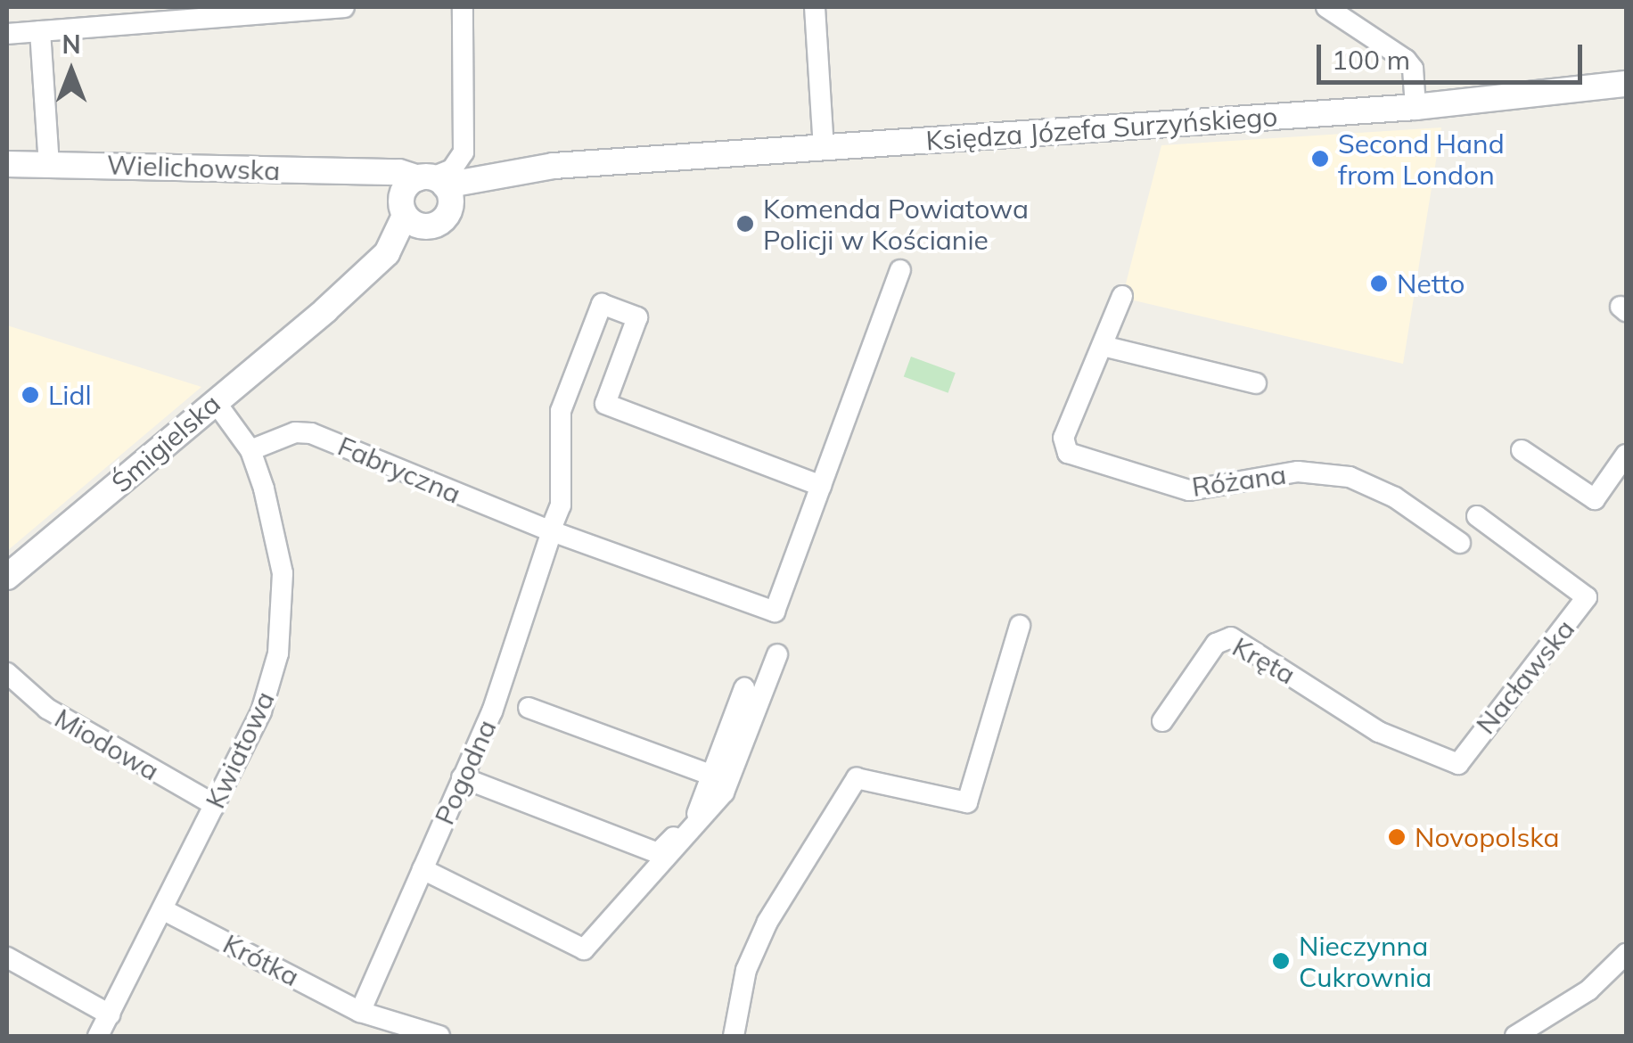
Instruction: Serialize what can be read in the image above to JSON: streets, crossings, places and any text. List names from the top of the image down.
{
  "streets": {
    "street": [
      "Księdza Józefa Surzyńskiego",
      "Wielichowska",
      "Śmigielska",
      "Fabryczna",
      "Różana",
      "Kręta",
      "Nacławska",
      "Miodowa",
      "Kwiatowa",
      "Pogodna",
      "Krótka"
    ]
  },
  "crossings": [
    ["Księdza Józefa Surzyńskiego", "Wielichowska"],
    ["Księdza Józefa Surzyńskiego", "Śmigielska"],
    ["Wielichowska", "Śmigielska"],
    ["Śmigielska", "Kwiatowa"],
    ["Fabryczna", "Kwiatowa"],
    ["Fabryczna", "Pogodna"],
    ["Kręta", "Nacławska"],
    ["Miodowa", "Kwiatowa"],
    ["Kwiatowa", "Krótka"],
    ["Pogodna", "Krótka"]
  ],
  "places": [
    "Second Hand from London",
    "Komenda Powiatowa Policji w Kościanie",
    "Netto",
    "Lidl",
    "Novopolska",
    "Nieczynna Cukrownia"
  ],
  "scale_bar": "100 m",
  "north": "top"
}
